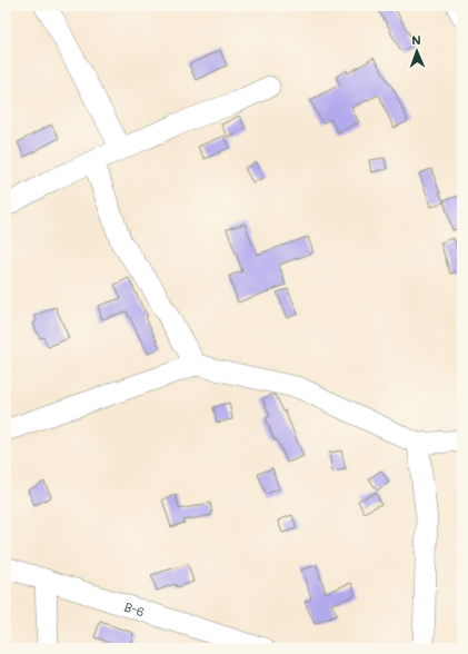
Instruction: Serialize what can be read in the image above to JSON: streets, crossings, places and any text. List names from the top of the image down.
{
  "streets": {
    "street": ["B-6"]
  },
  "north": "top"
}
